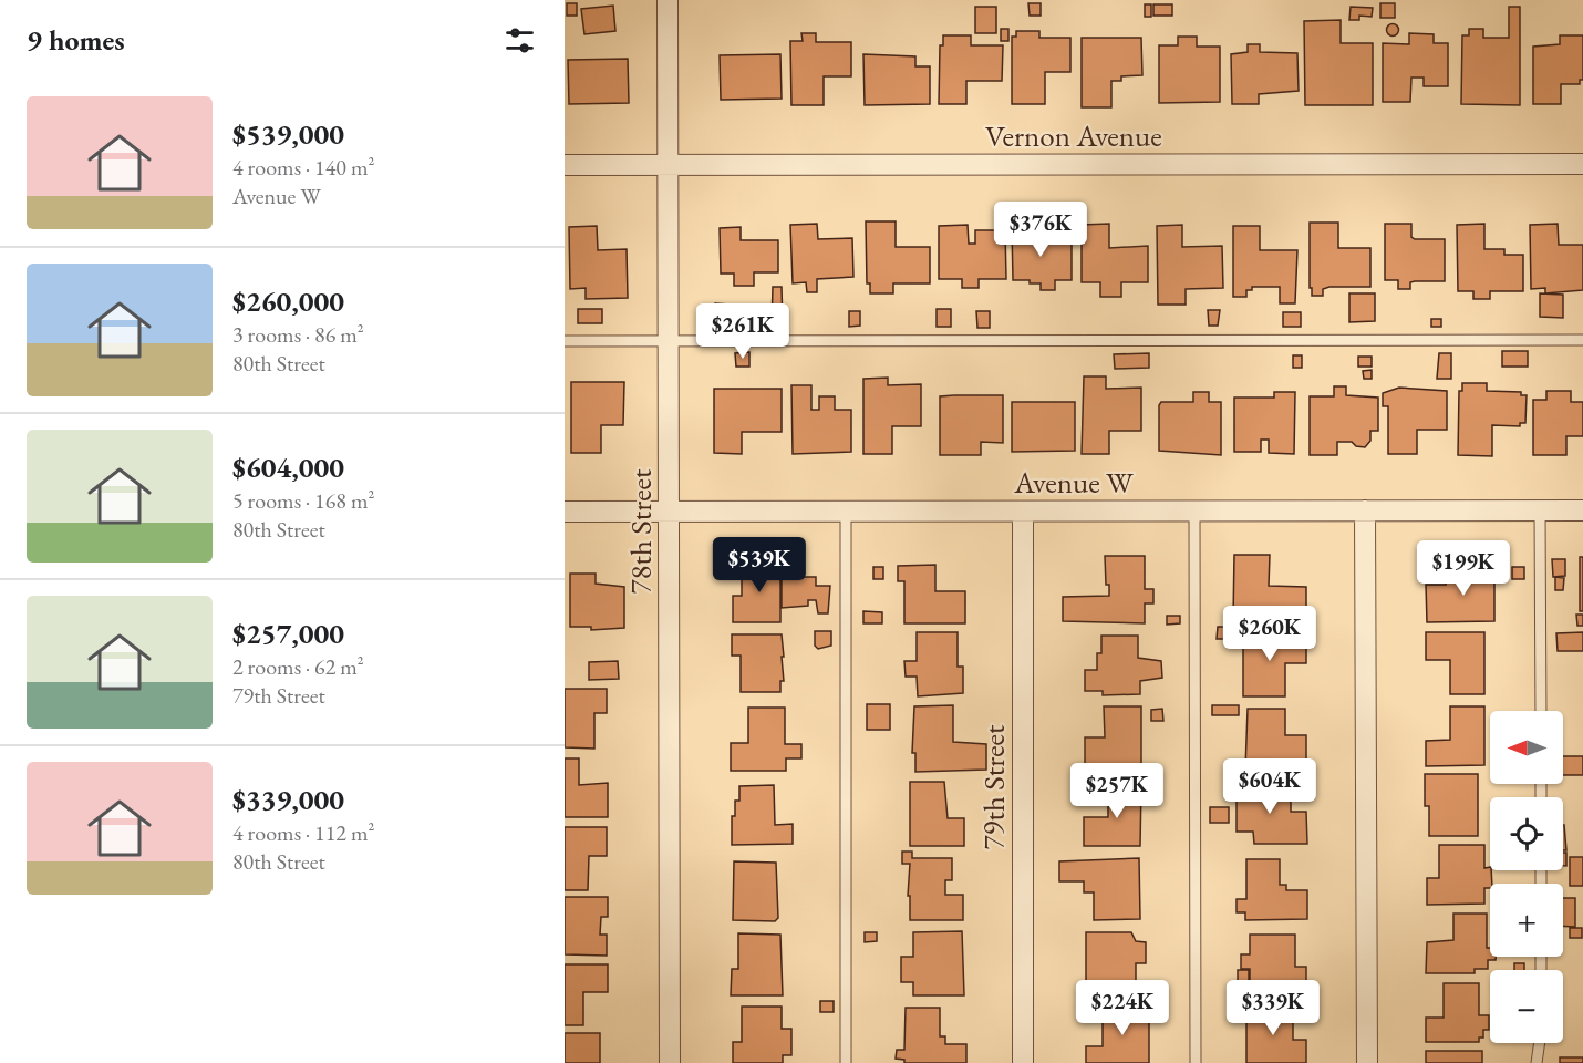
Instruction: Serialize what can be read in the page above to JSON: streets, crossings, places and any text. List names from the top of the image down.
{
  "streets": {
    "street": [
      "Vernon Avenue",
      "Avenue W",
      "78th Street",
      "79th Street"
    ]
  },
  "crossings": [
    ["Vernon Avenue", "78th Street"],
    ["Avenue W", "78th Street"],
    ["Avenue W", "79th Street"]
  ],
  "north": "left",
  "page": {
    "heading": "9 homes",
    "list": [
      {
        "name": "$539,000",
        "note": "4 rooms · 140 m² · Avenue W"
      },
      {
        "name": "$260,000",
        "note": "3 rooms · 86 m² · 80th Street"
      },
      {
        "name": "$604,000",
        "note": "5 rooms · 168 m² · 80th Street"
      },
      {
        "name": "$257,000",
        "note": "2 rooms · 62 m² · 79th Street"
      },
      {
        "name": "$339,000",
        "note": "4 rooms · 112 m² · 80th Street"
      }
    ],
    "price": [
      "$376K",
      "$261K",
      "$539K",
      "$199K",
      "$260K",
      "$604K",
      "$257K",
      "$224K",
      "$339K"
    ],
    "map_buttons": ["+", "−"]
  }
}
